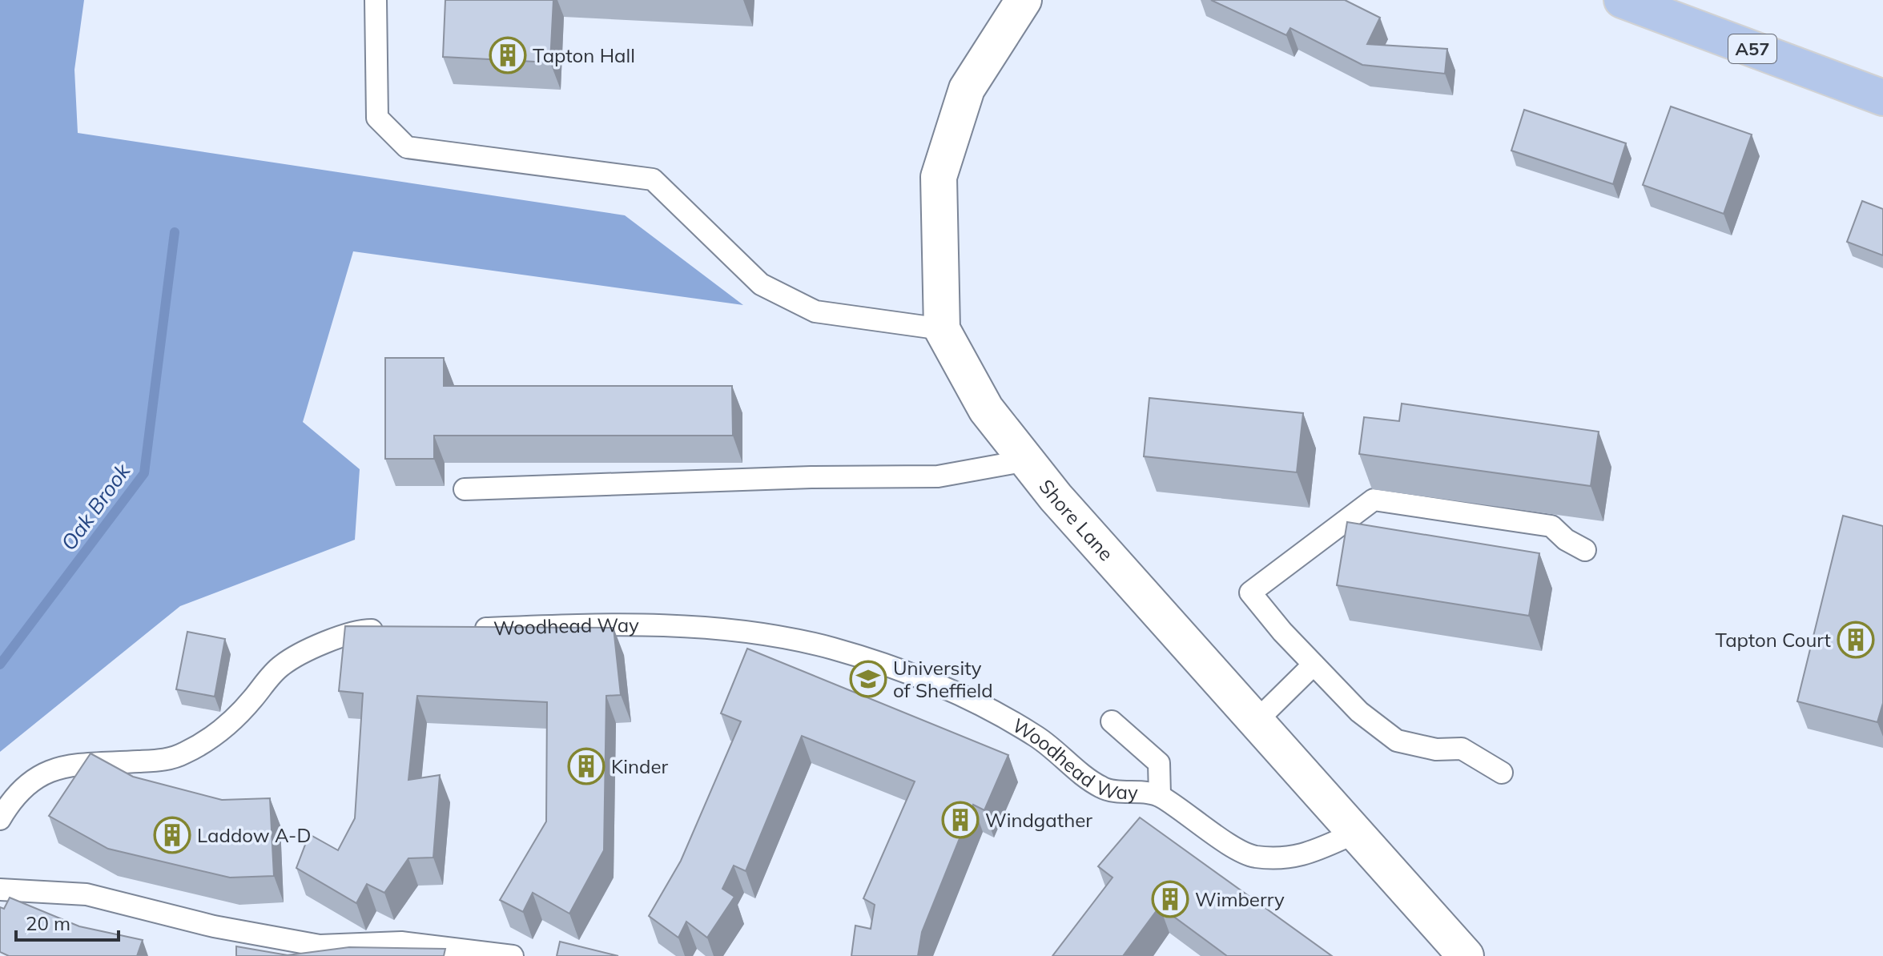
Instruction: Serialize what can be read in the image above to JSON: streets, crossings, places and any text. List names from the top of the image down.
{
  "streets": {
    "main road": ["A57"],
    "street": ["Shore Lane"],
    "lane": ["Woodhead Way"]
  },
  "crossings": [
    ["Shore Lane", "Woodhead Way"]
  ],
  "water": ["Oak Brook"],
  "places": {
    "building": [
      "Tapton Hall",
      "Tapton Court",
      "Kinder",
      "Windgather",
      "Laddow A-D",
      "Wimberry"
    ],
    "school or university": ["University of Sheffield"]
  },
  "scale_bar": "20 m"
}
